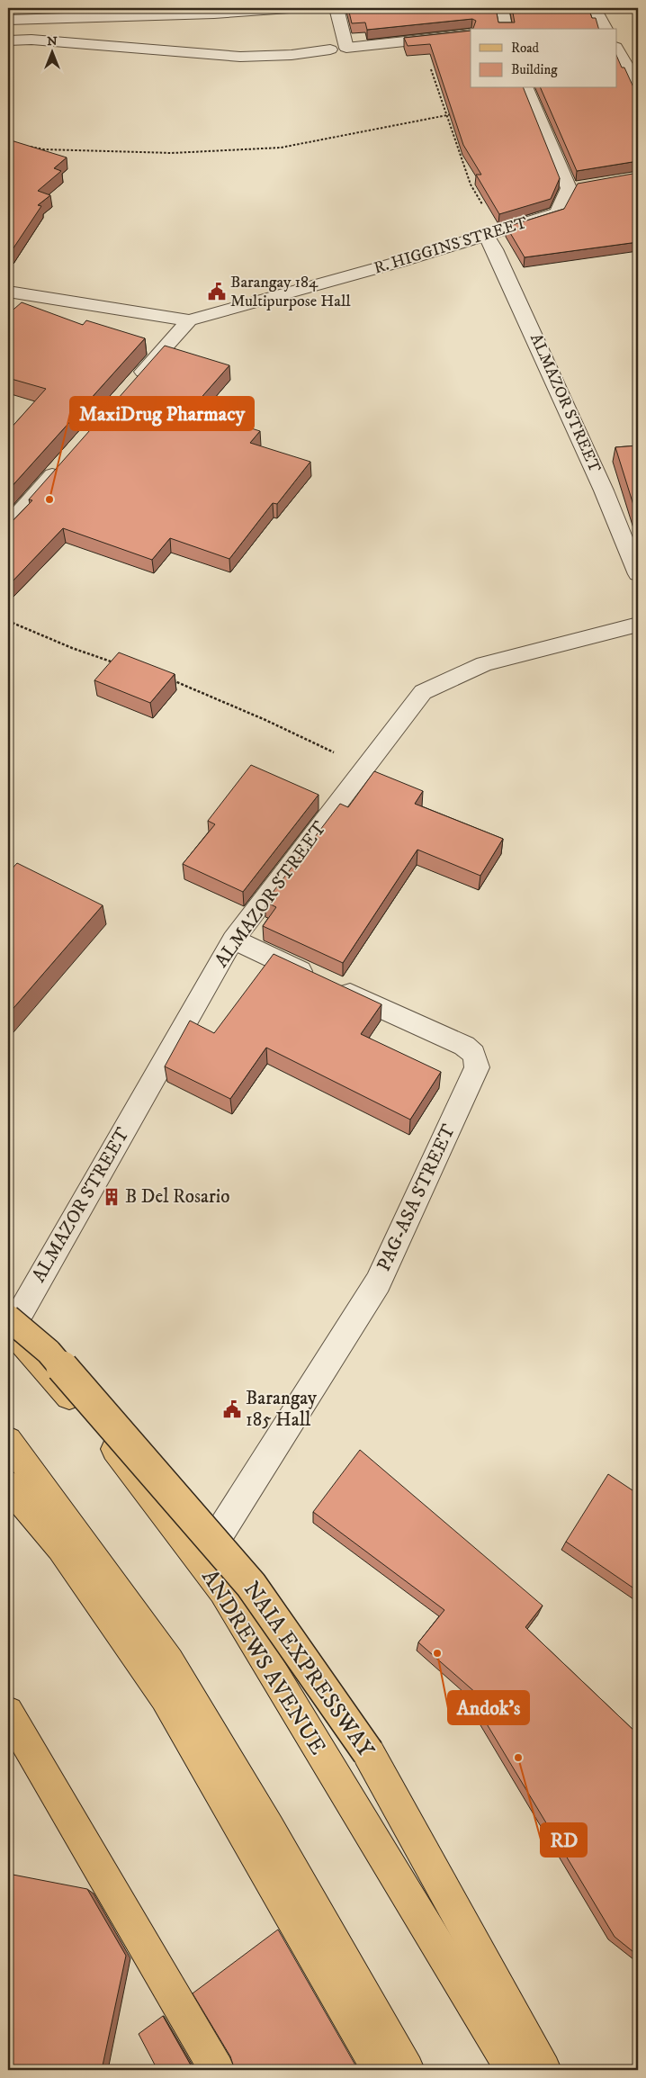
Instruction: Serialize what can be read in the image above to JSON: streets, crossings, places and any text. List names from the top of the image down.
{
  "streets": {
    "main road": ["ANDREWS AVENUE", "NAIA EXPRESSWAY"],
    "street": ["R. HIGGINS STREET", "ALMAZOR STREET", "PAG-ASA STREET"]
  },
  "crossings": [
    ["R. HIGGINS STREET", "ALMAZOR STREET"],
    ["ALMAZOR STREET", "PAG-ASA STREET"],
    ["ALMAZOR STREET", "ANDREWS AVENUE"],
    ["ALMAZOR STREET", "NAIA EXPRESSWAY"],
    ["PAG-ASA STREET", "ANDREWS AVENUE"],
    ["ANDREWS AVENUE", "NAIA EXPRESSWAY"]
  ],
  "places": {
    "public building": ["Barangay 184 Multipurpose Hall", "Barangay 185 Hall"],
    "other": ["MaxiDrug Pharmacy", "Andok's", "RD"],
    "building": ["B Del Rosario"]
  },
  "legend": ["Road", "Building"],
  "north": "top"
}
